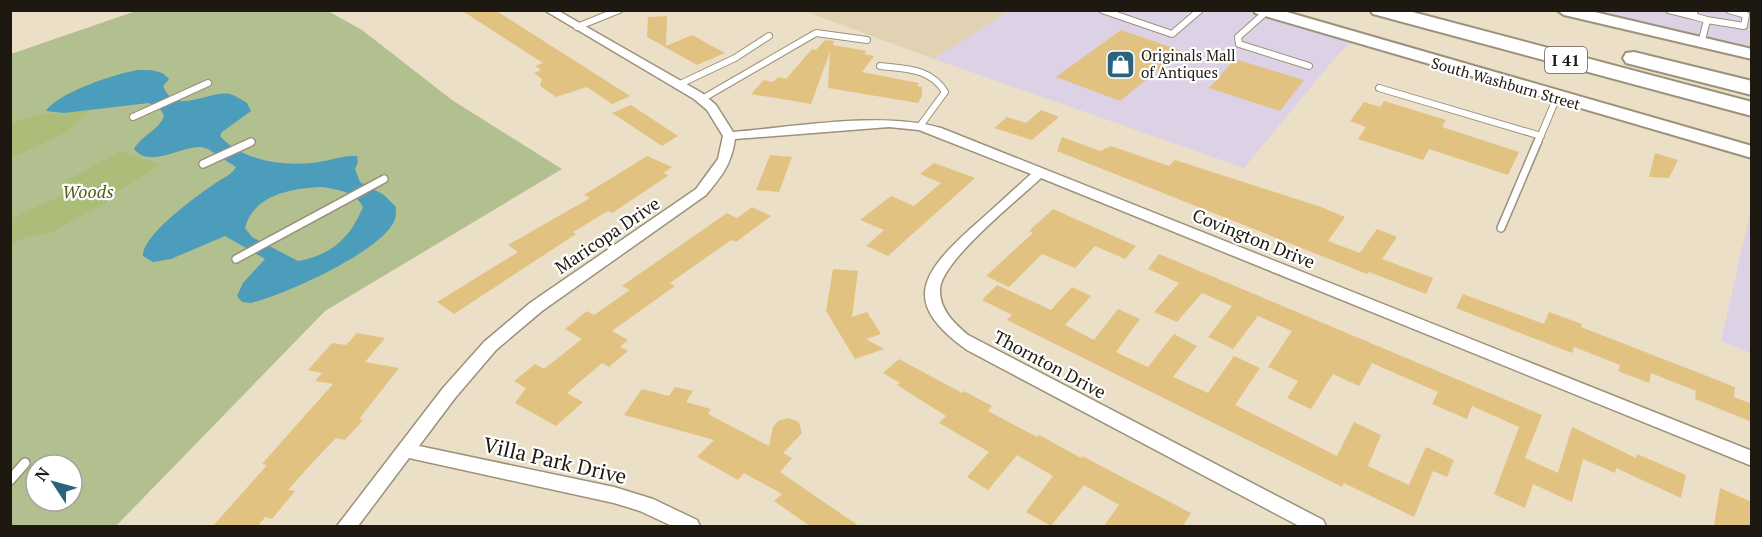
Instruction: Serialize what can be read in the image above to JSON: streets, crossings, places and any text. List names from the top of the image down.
{
  "streets": {
    "highway": ["I 41"],
    "street": [
      "South Washburn Street",
      "Maricopa Drive",
      "Covington Drive",
      "Thornton Drive",
      "Villa Park Drive"
    ]
  },
  "crossings": [
    ["Maricopa Drive", "Covington Drive"],
    ["Maricopa Drive", "Villa Park Drive"],
    ["Covington Drive", "Thornton Drive"]
  ],
  "parks": ["Woods"],
  "places": {
    "shop": ["Originals Mall of Antiques"]
  },
  "north": "top left"
}
